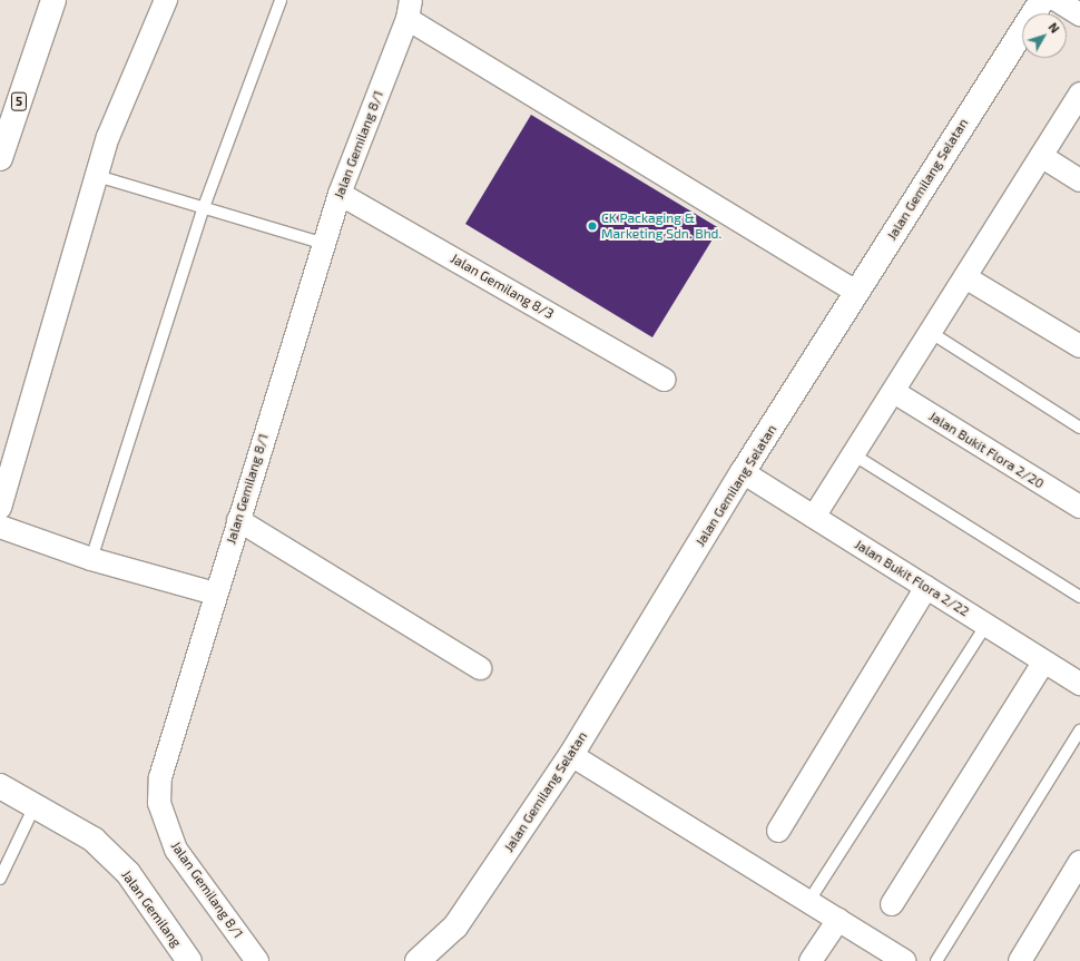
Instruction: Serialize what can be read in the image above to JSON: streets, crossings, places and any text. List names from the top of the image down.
{
  "streets": {
    "main road": ["5", "Jalan Gemilang Selatan", "Jalan Gemilang"],
    "street": [
      "Jalan Gemilang 8/1",
      "Jalan Gemilang 8/3",
      "Jalan Bukit Flora 2/20",
      "Jalan Bukit Flora 2/22"
    ]
  },
  "crossings": [
    ["Jalan Gemilang 8/1", "Jalan Gemilang 8/3"],
    ["Jalan Gemilang Selatan", "Jalan Bukit Flora 2/22"]
  ],
  "places": ["CK Packaging & Marketing Sdn. Bhd."],
  "north": "top right"
}
